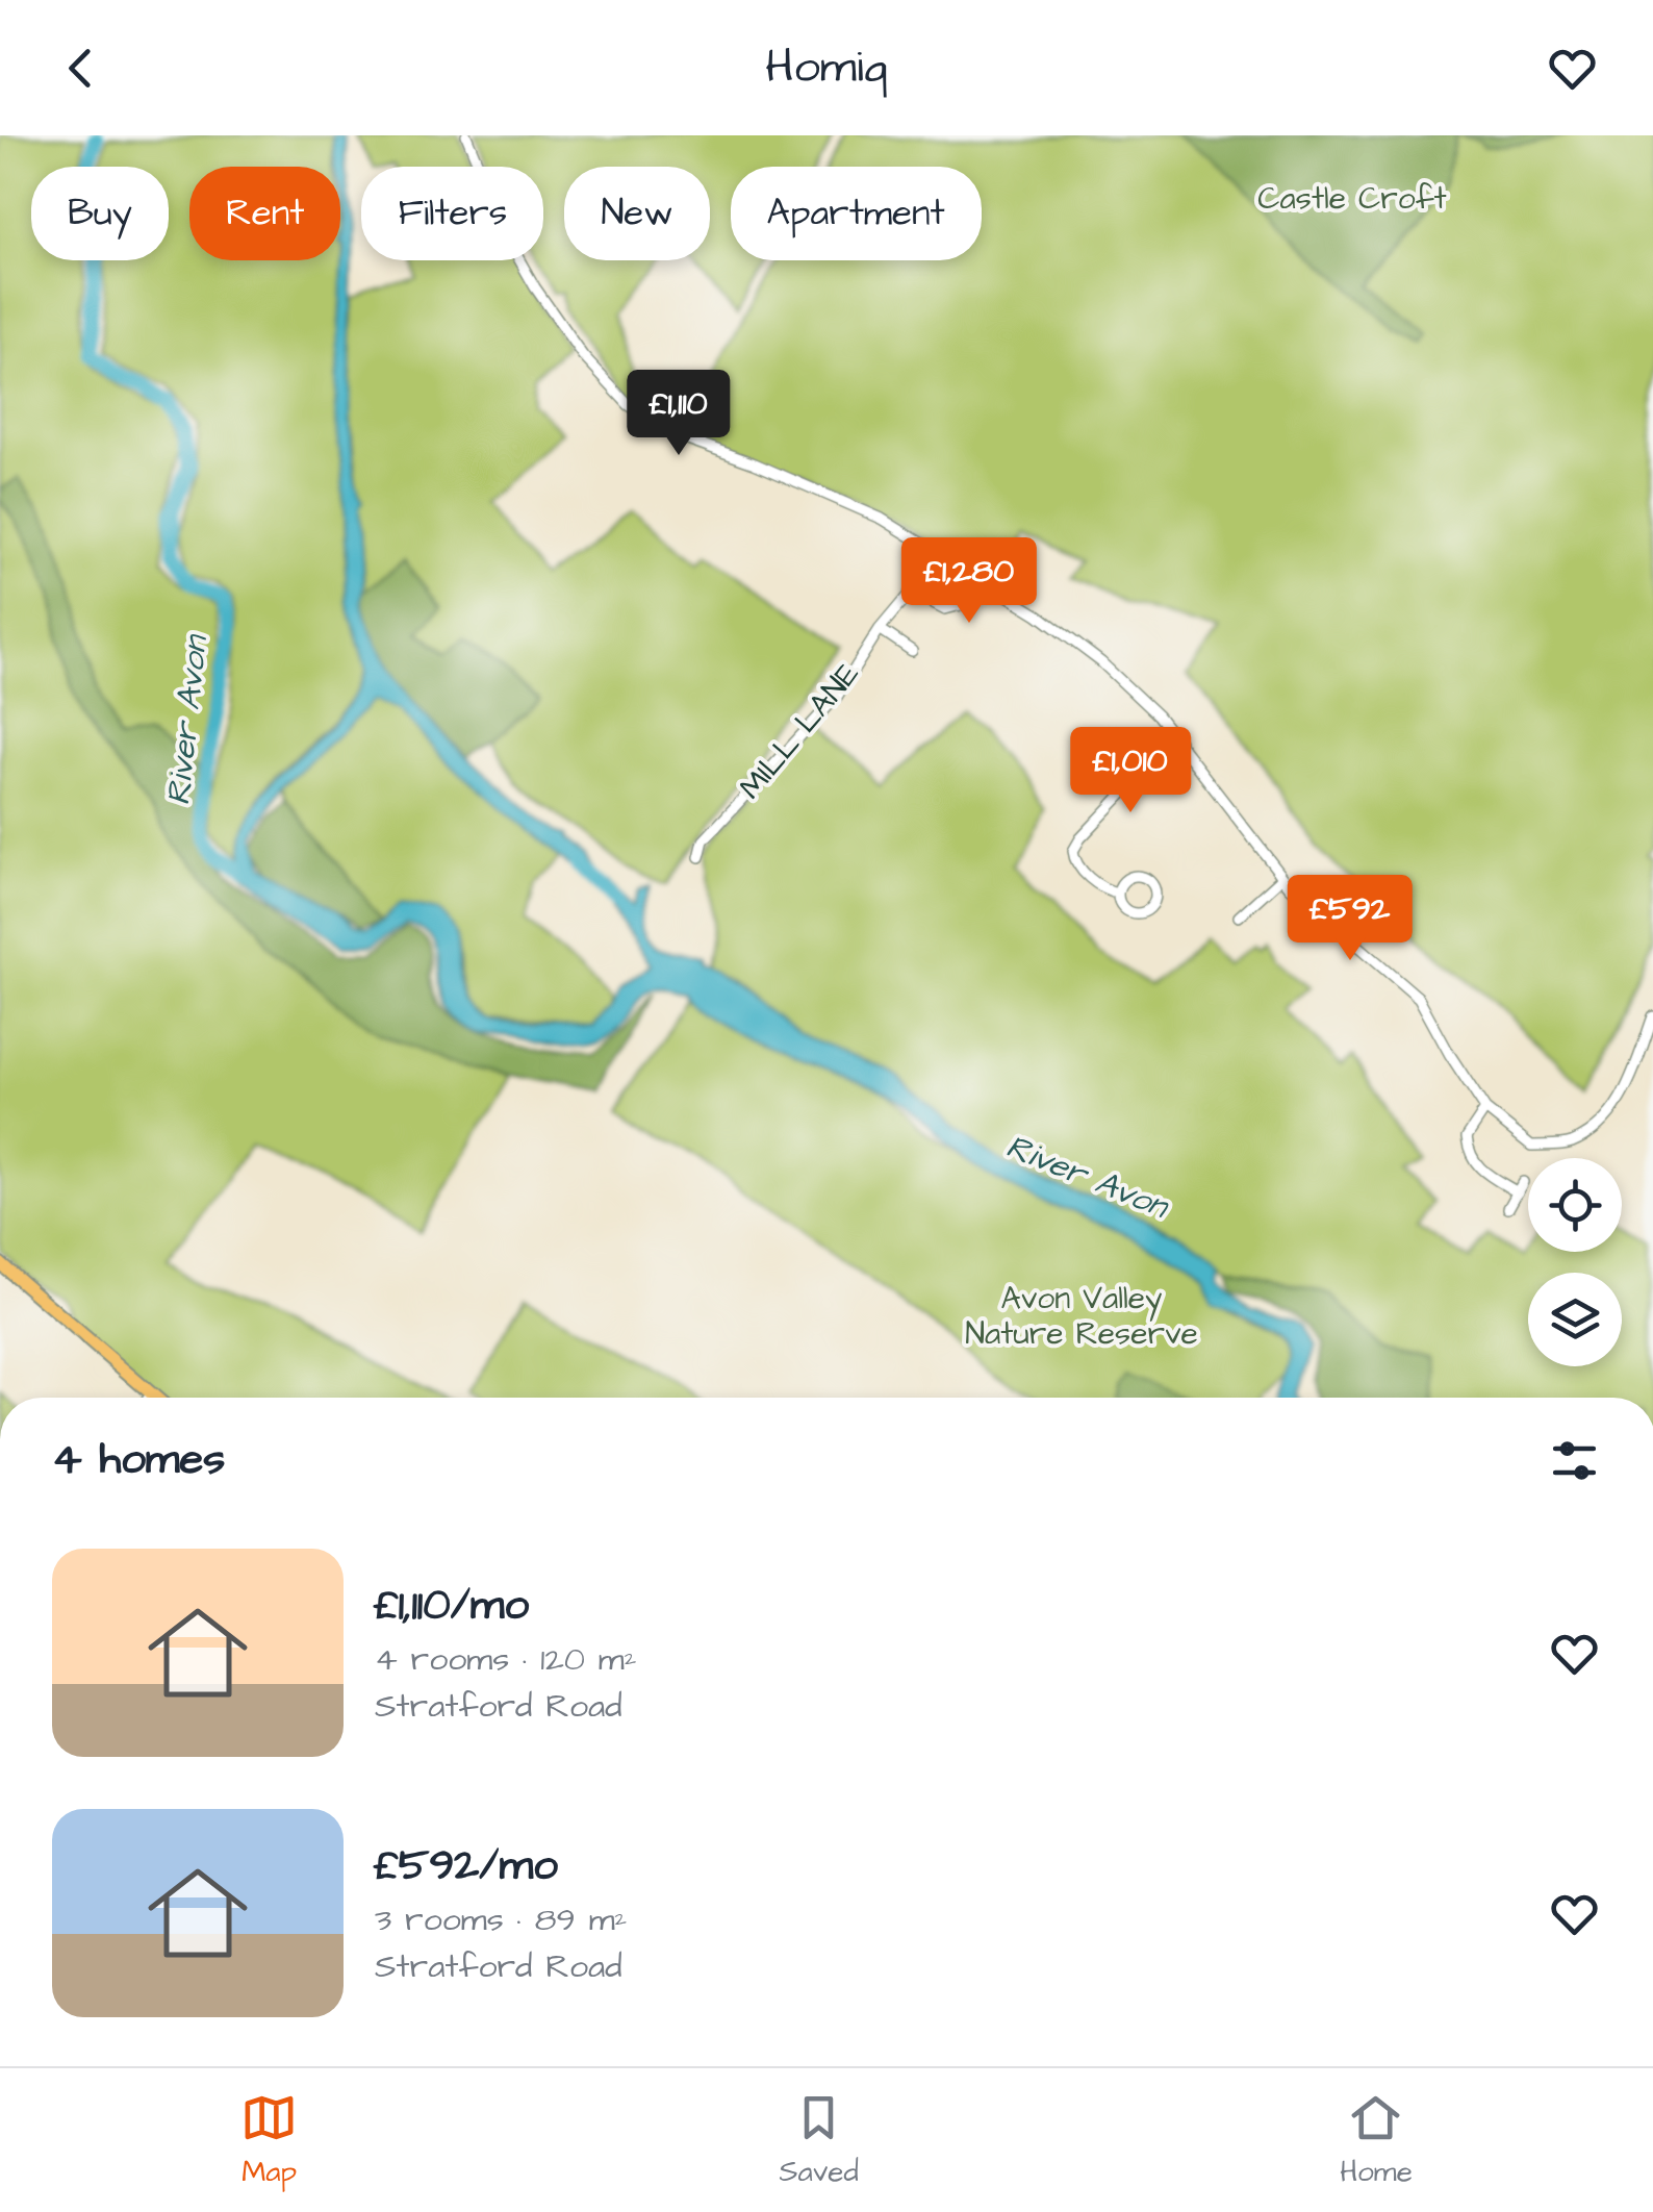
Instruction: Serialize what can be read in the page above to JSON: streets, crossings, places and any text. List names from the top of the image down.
{
  "streets": {
    "street": ["MILL LANE"]
  },
  "water": ["River Avon"],
  "parks": ["Castle Croft", "Avon Valley Nature Reserve"],
  "page": {
    "header": "Homiq",
    "chip": [
      "Buy",
      "Rent",
      "Filters",
      "New",
      "Apartment"
    ],
    "price": [
      "£1,110",
      "£1,280",
      "£1,010",
      "£592"
    ],
    "heading": "4 homes",
    "list": [
      {
        "name": "£1,110/mo",
        "note": "4 rooms · 120 m² · Stratford Road"
      },
      {
        "name": "£592/mo",
        "note": "3 rooms · 89 m² · Stratford Road"
      }
    ],
    "tabs": ["Map", "Saved", "Home"]
  }
}
